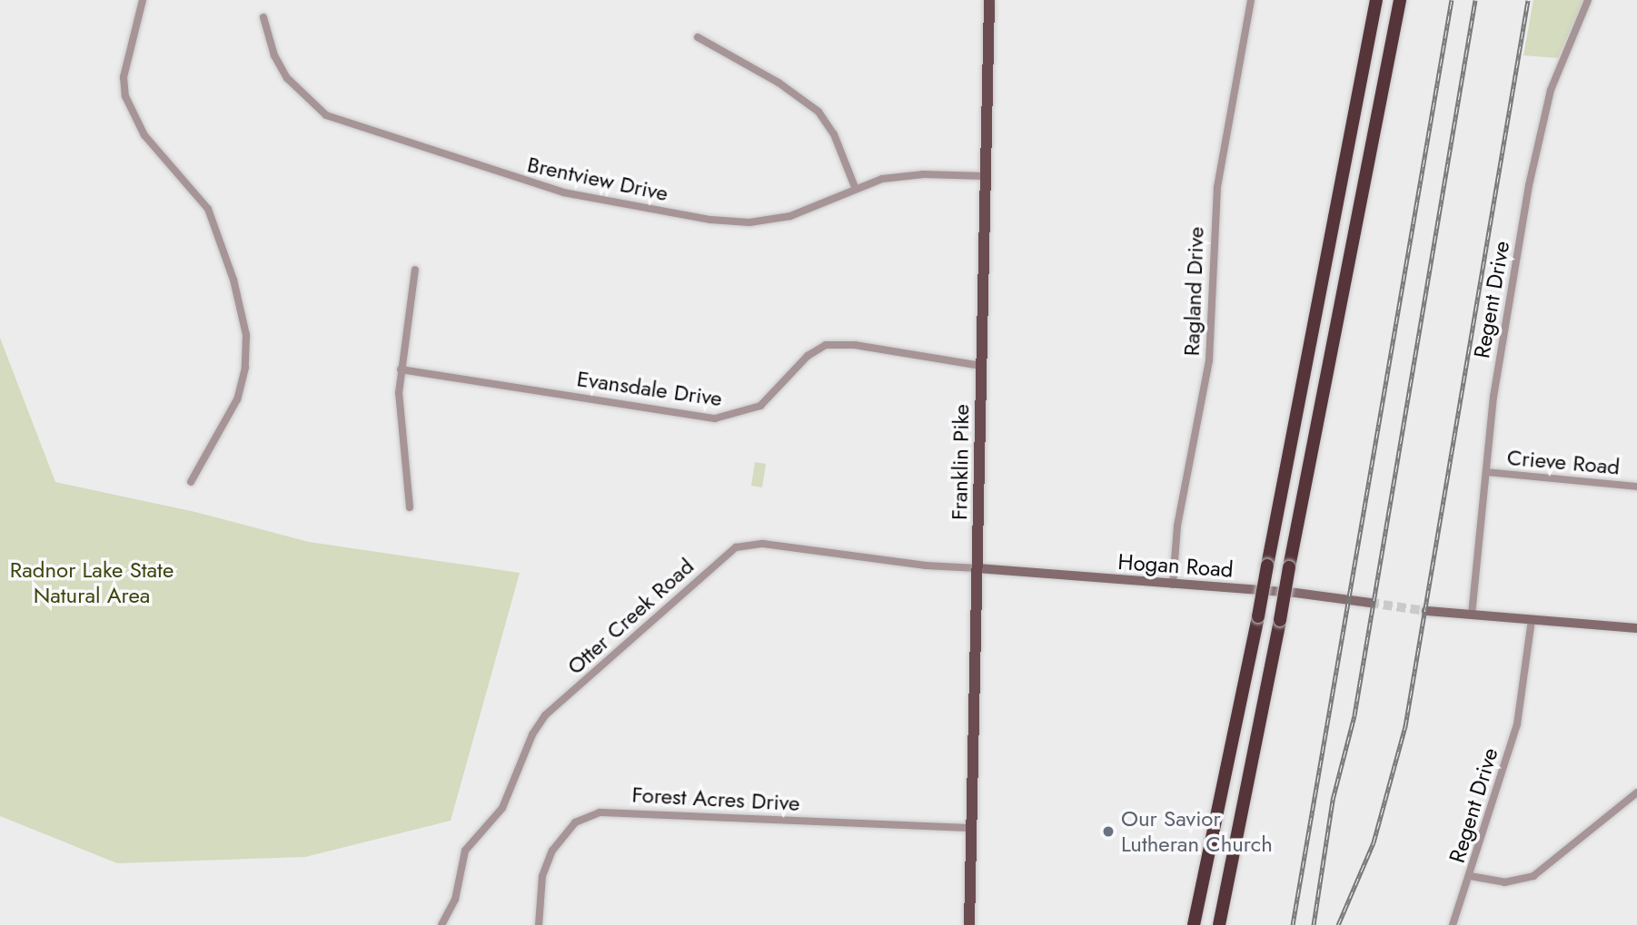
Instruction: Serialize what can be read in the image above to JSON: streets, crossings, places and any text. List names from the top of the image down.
{
  "streets": {
    "main road": ["Franklin Pike"],
    "street": [
      "Brentview Drive",
      "Ragland Drive",
      "Regent Drive",
      "Evansdale Drive",
      "Crieve Road",
      "Hogan Road",
      "Otter Creek Road",
      "Forest Acres Drive"
    ]
  },
  "crossings": [
    ["Brentview Drive", "Franklin Pike"],
    ["Ragland Drive", "Hogan Road"],
    ["Regent Drive", "Crieve Road"],
    ["Evansdale Drive", "Franklin Pike"],
    ["Franklin Pike", "Hogan Road"],
    ["Franklin Pike", "Otter Creek Road"],
    ["Franklin Pike", "Forest Acres Drive"],
    ["Hogan Road", "Otter Creek Road"]
  ],
  "parks": ["Radnor Lake State Natural Area"],
  "places": ["Our Savior Lutheran Church"]
}
